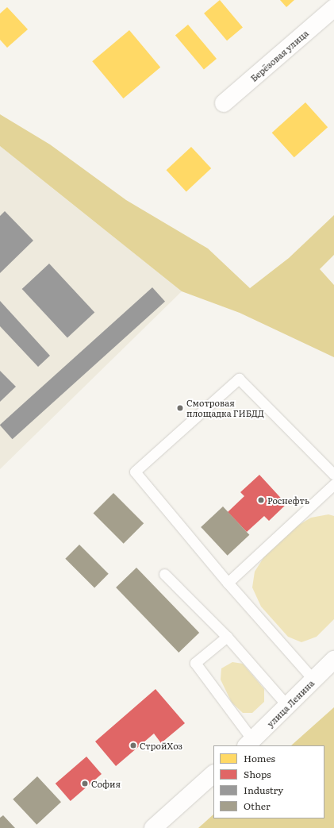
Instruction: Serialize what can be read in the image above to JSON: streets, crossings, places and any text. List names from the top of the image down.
{
  "streets": {
    "main road": ["Берёзовая улица", "улица Ленина"]
  },
  "places": [
    "Смотровая площадка ГИБДД",
    "Роснефть",
    "СтройХоз",
    "София"
  ],
  "legend": [
    "Homes",
    "Shops",
    "Industry",
    "Other"
  ]
}
